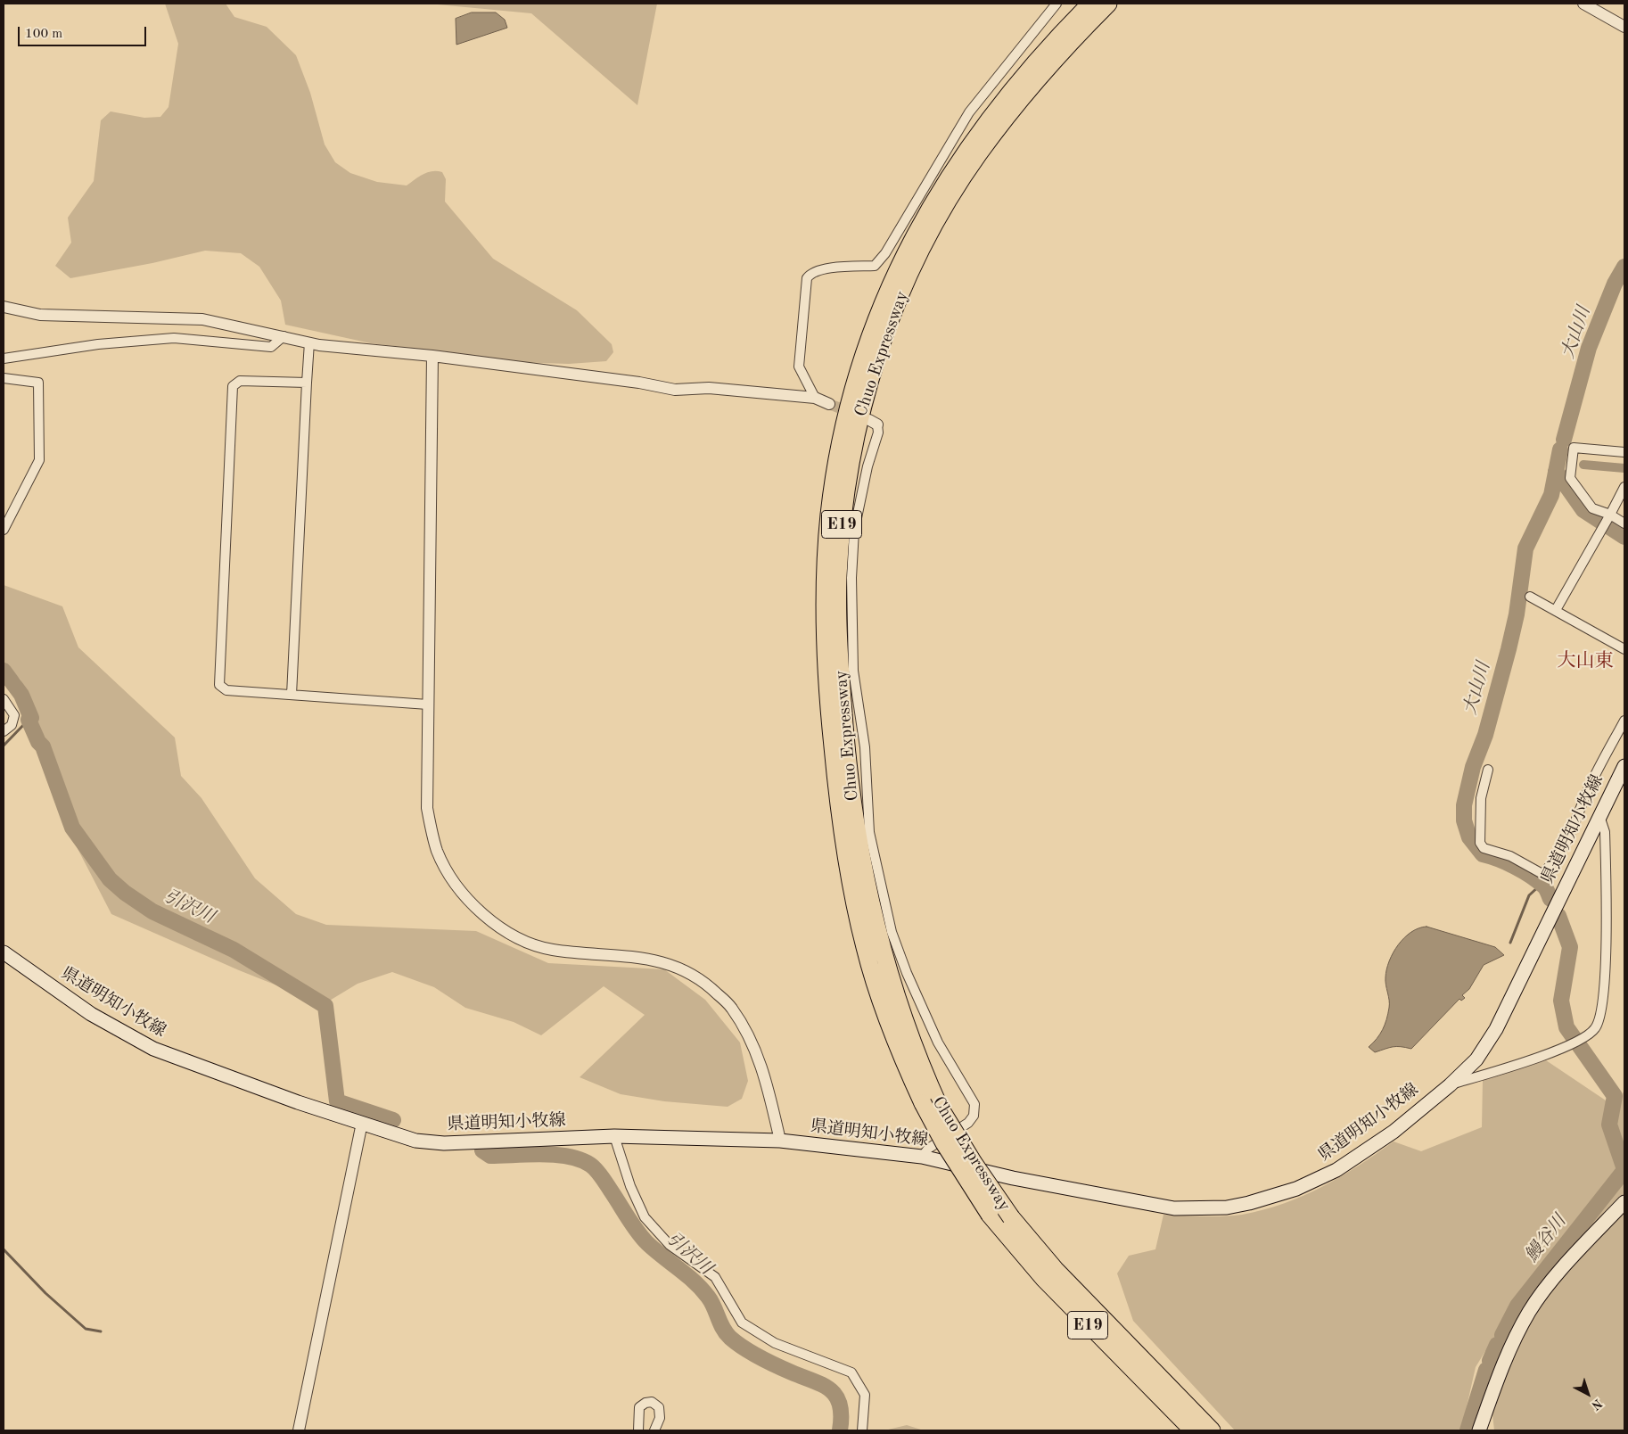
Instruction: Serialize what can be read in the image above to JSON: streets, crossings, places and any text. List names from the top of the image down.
{
  "streets": {
    "highway": ["Chuo Expressway", "E19"],
    "main road": ["県道明知小牧線"]
  },
  "districts": ["大山東"],
  "water": ["大山川", "引沢川", "鰻谷川"],
  "scale_bar": "100 m",
  "north": "bottom right"
}
